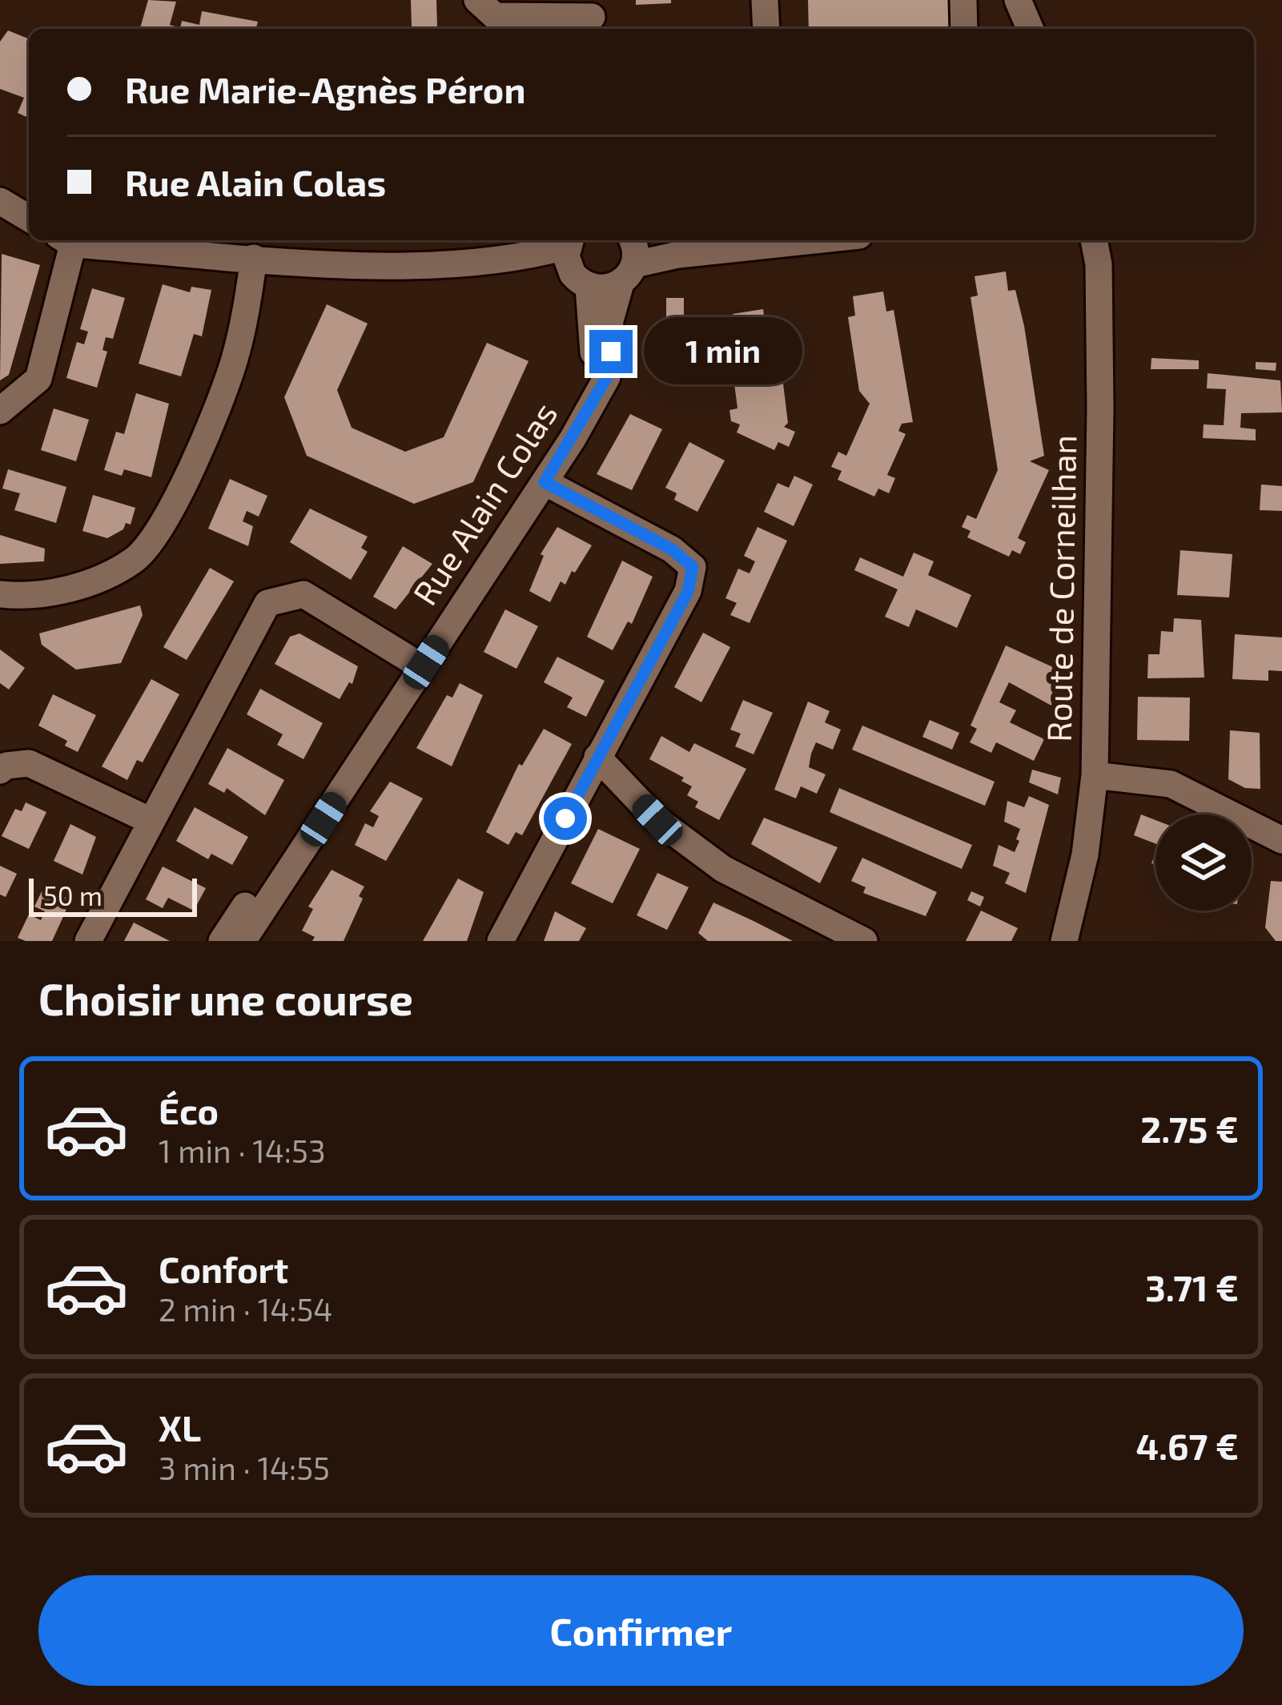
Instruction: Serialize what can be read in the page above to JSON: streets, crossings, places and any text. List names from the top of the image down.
{
  "streets": {
    "street": ["Rue Alain Colas", "Route de Corneilhan"]
  },
  "scale_bar": "50 m",
  "page": {
    "banner": ["Rue Marie-Agnès Péron", "Rue Alain Colas"],
    "bubble": "1 min",
    "scale": "50 m",
    "heading": "Choisir une course",
    "list": [
      {
        "name": "Éco",
        "note": "1 min · 14:53",
        "value": "2.75 €"
      },
      {
        "name": "Confort",
        "note": "2 min · 14:54",
        "value": "3.71 €"
      },
      {
        "name": "XL",
        "note": "3 min · 14:55",
        "value": "4.67 €"
      }
    ],
    "buttons": "Confirmer"
  }
}
